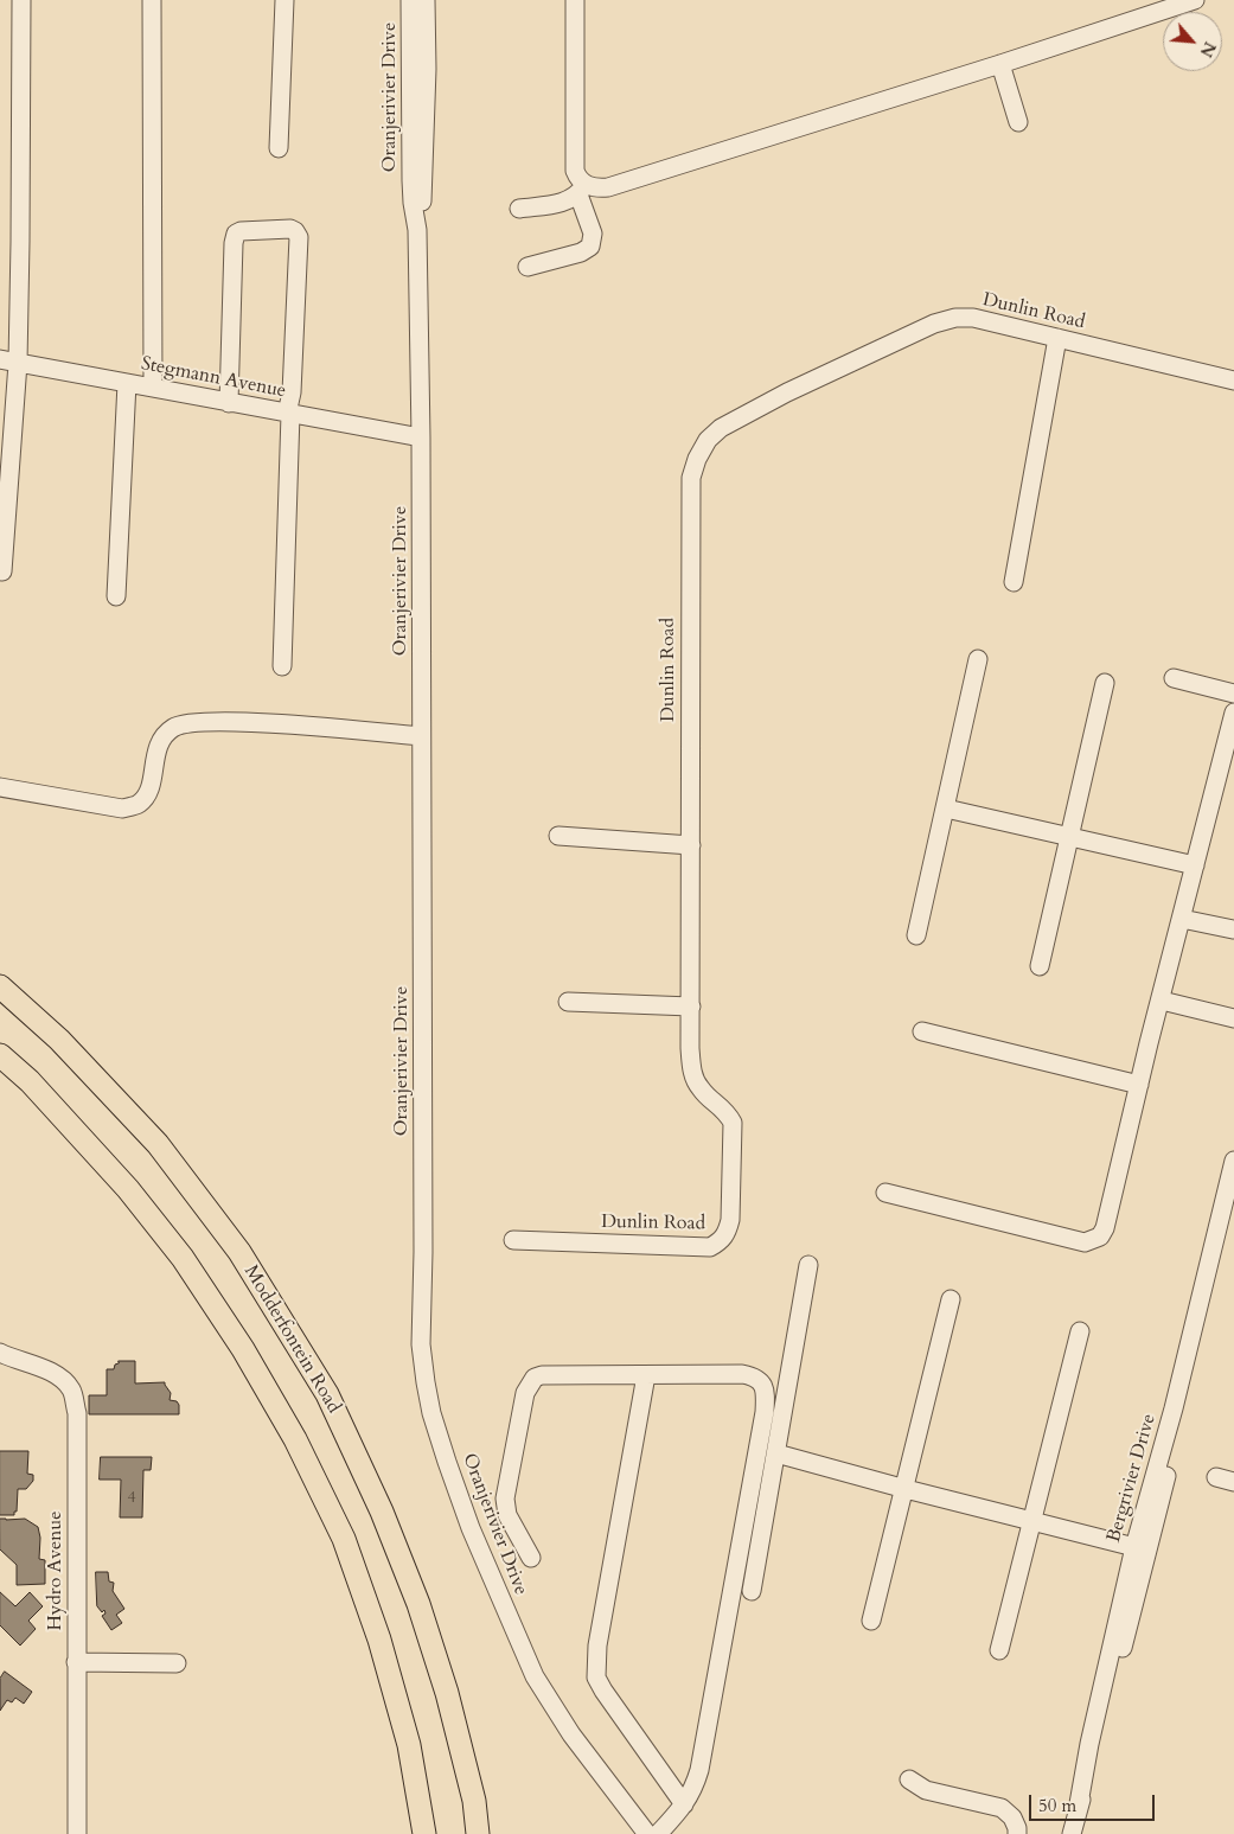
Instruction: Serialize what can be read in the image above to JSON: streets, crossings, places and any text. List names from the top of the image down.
{
  "streets": {
    "main road": ["Modderfontein Road"],
    "street": [
      "Oranjerivier Drive",
      "Dunlin Road",
      "Stegmann Avenue",
      "Bergrivier Drive",
      "Hydro Avenue"
    ]
  },
  "crossings": [
    ["Oranjerivier Drive", "Stegmann Avenue"]
  ],
  "house_numbers": ["4"],
  "scale_bar": "50 m",
  "north": "bottom right"
}
